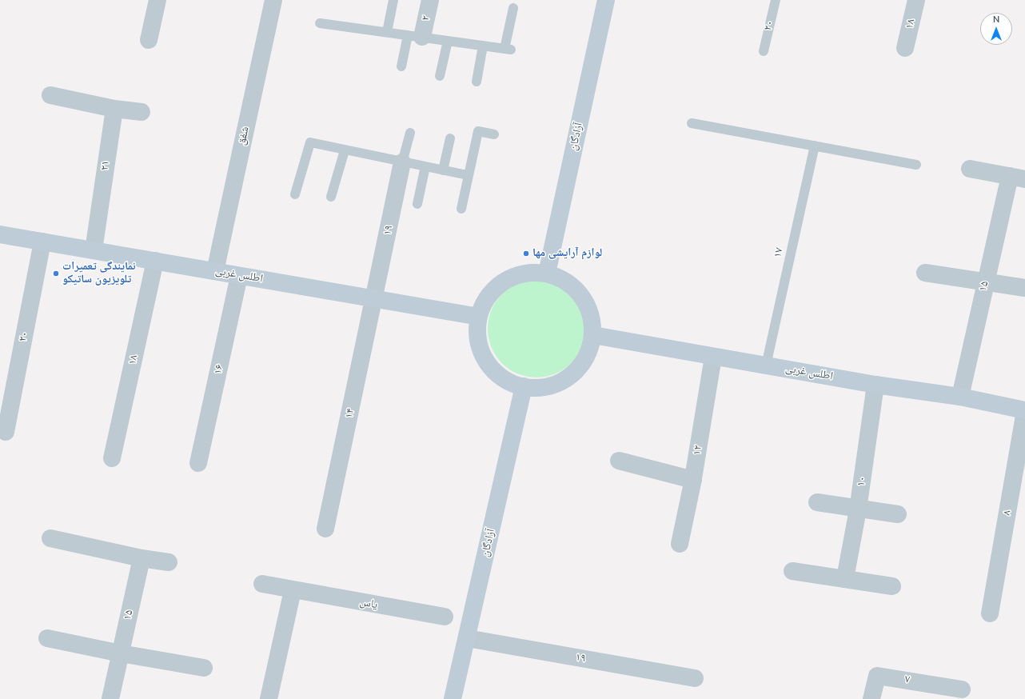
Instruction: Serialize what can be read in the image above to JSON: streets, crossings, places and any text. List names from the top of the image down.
{
  "streets": {
    "main road": ["آزادگان", "اطلس غربی"],
    "street": [
      "۲",
      "۱۸",
      "۲۰",
      "شفق",
      "۲۱",
      "۱۹",
      "۱۵",
      "۱۶",
      "۱۴",
      "۱۲",
      "۱۰",
      "۸",
      "یاس",
      "۷"
    ],
    "lane": ["۱۷"]
  },
  "crossings": [
    ["۱۸", "اطلس غربی"],
    ["۲۰", "اطلس غربی"],
    ["شفق", "اطلس غربی"],
    ["آزادگان", "۱۹"],
    ["۲۱", "اطلس غربی"],
    ["۱۹", "اطلس غربی"],
    ["۱۹", "۱۴"],
    ["۱۷", "اطلس غربی"],
    ["اطلس غربی", "۱۵"],
    ["اطلس غربی", "۱۶"],
    ["اطلس غربی", "۱۴"],
    ["اطلس غربی", "۱۲"],
    ["اطلس غربی", "۱۰"],
    ["اطلس غربی", "۸"]
  ],
  "places": ["لوازم آرایشی مها", "نمایندگی تعمیرات تلویزیون ساتیکو"],
  "north": "top"
}
